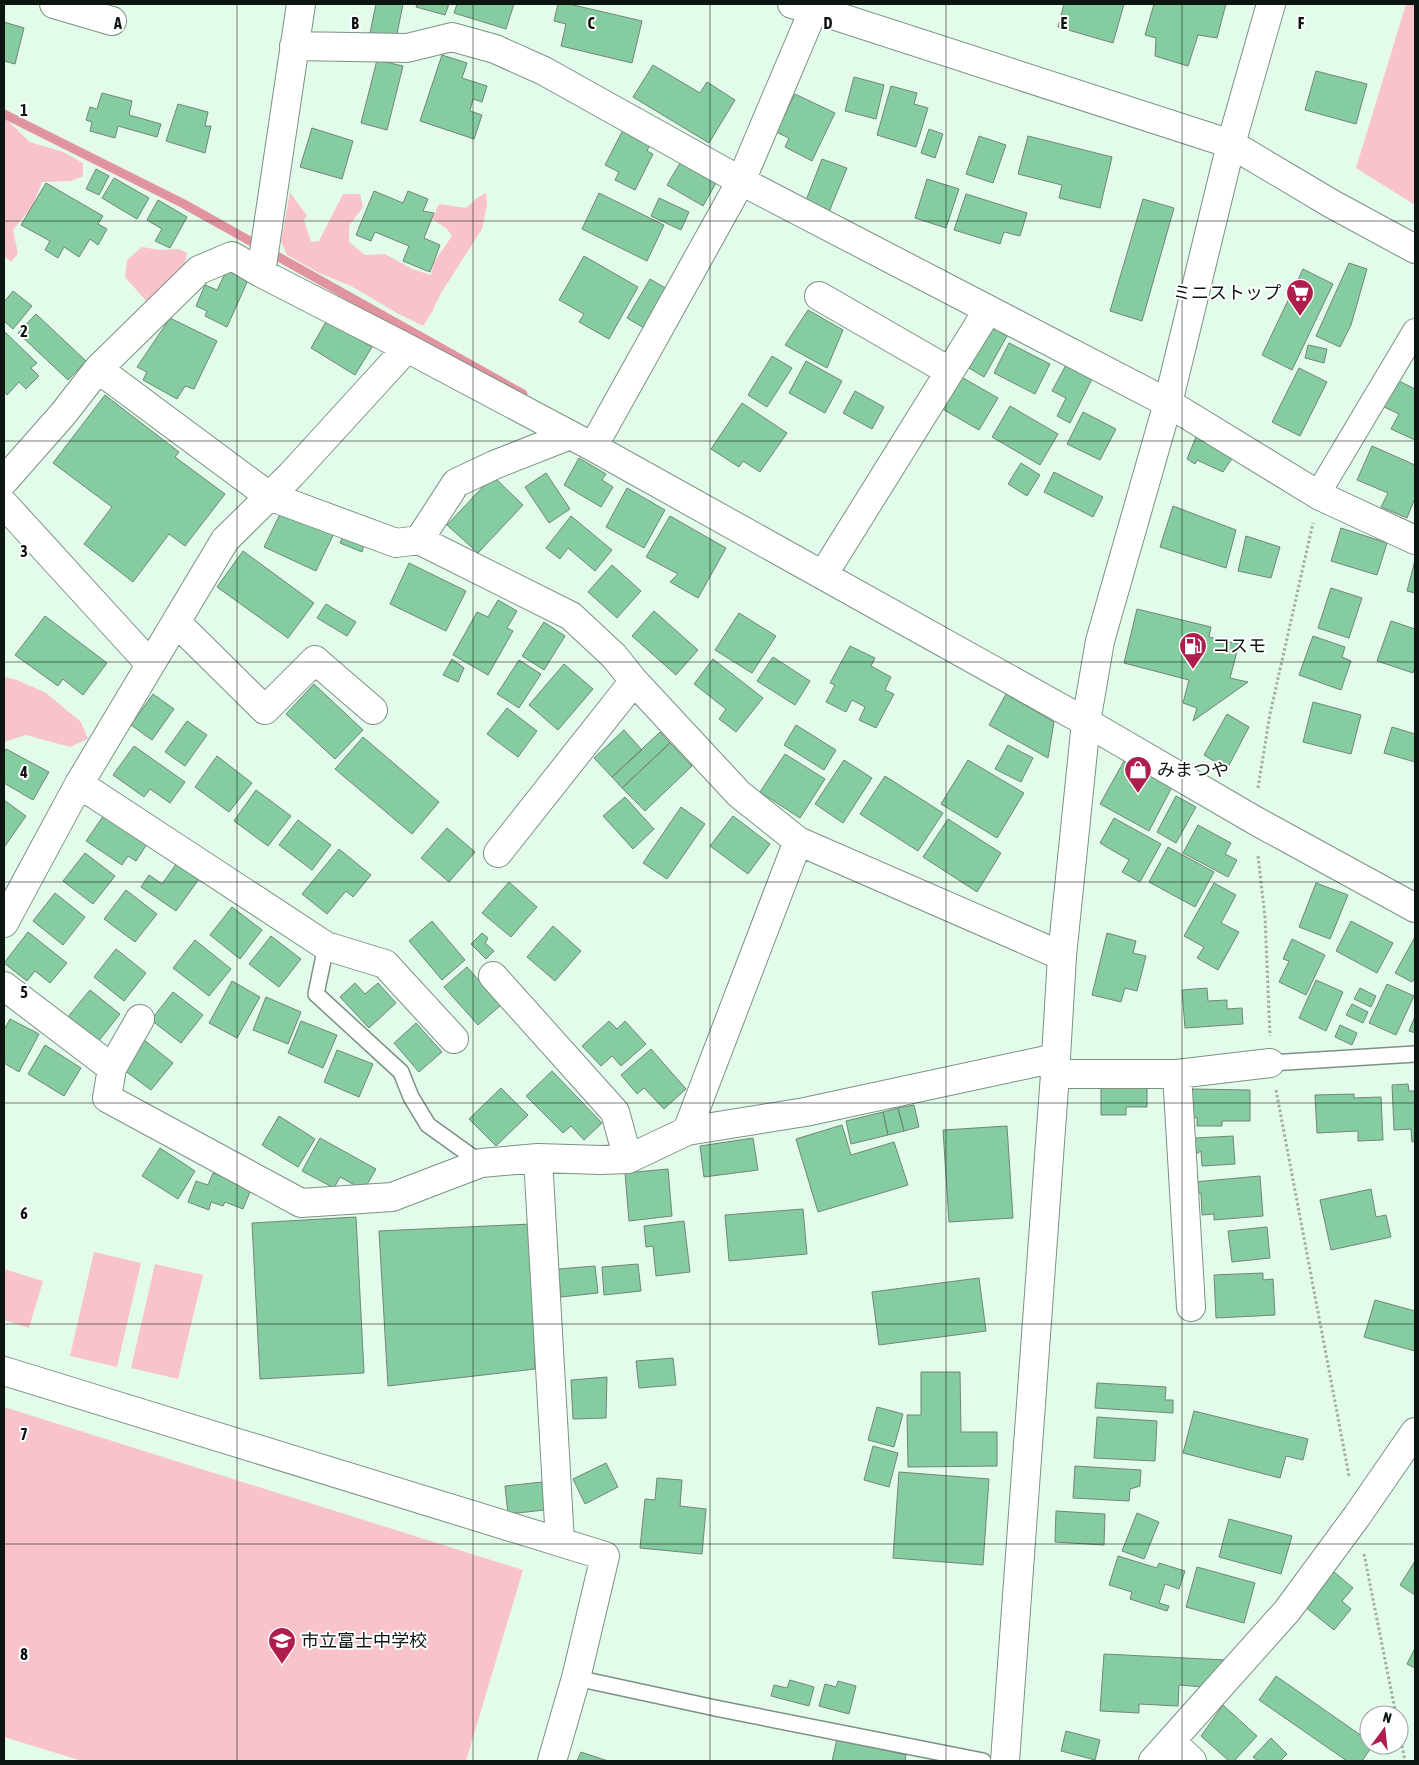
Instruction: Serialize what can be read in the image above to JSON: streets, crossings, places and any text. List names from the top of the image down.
{
  "places": {
    "supermarket": ["ミニストップ"],
    "fuel station": ["コスモ"],
    "shop": ["みまつや"],
    "school or university": ["市立富士中学校"]
  },
  "north": "top",
  "grid": {
    "columns": [
      "A",
      "B",
      "C",
      "D",
      "E",
      "F"
    ],
    "rows": [
      "1",
      "2",
      "3",
      "4",
      "5",
      "6",
      "7",
      "8"
    ]
  }
}
